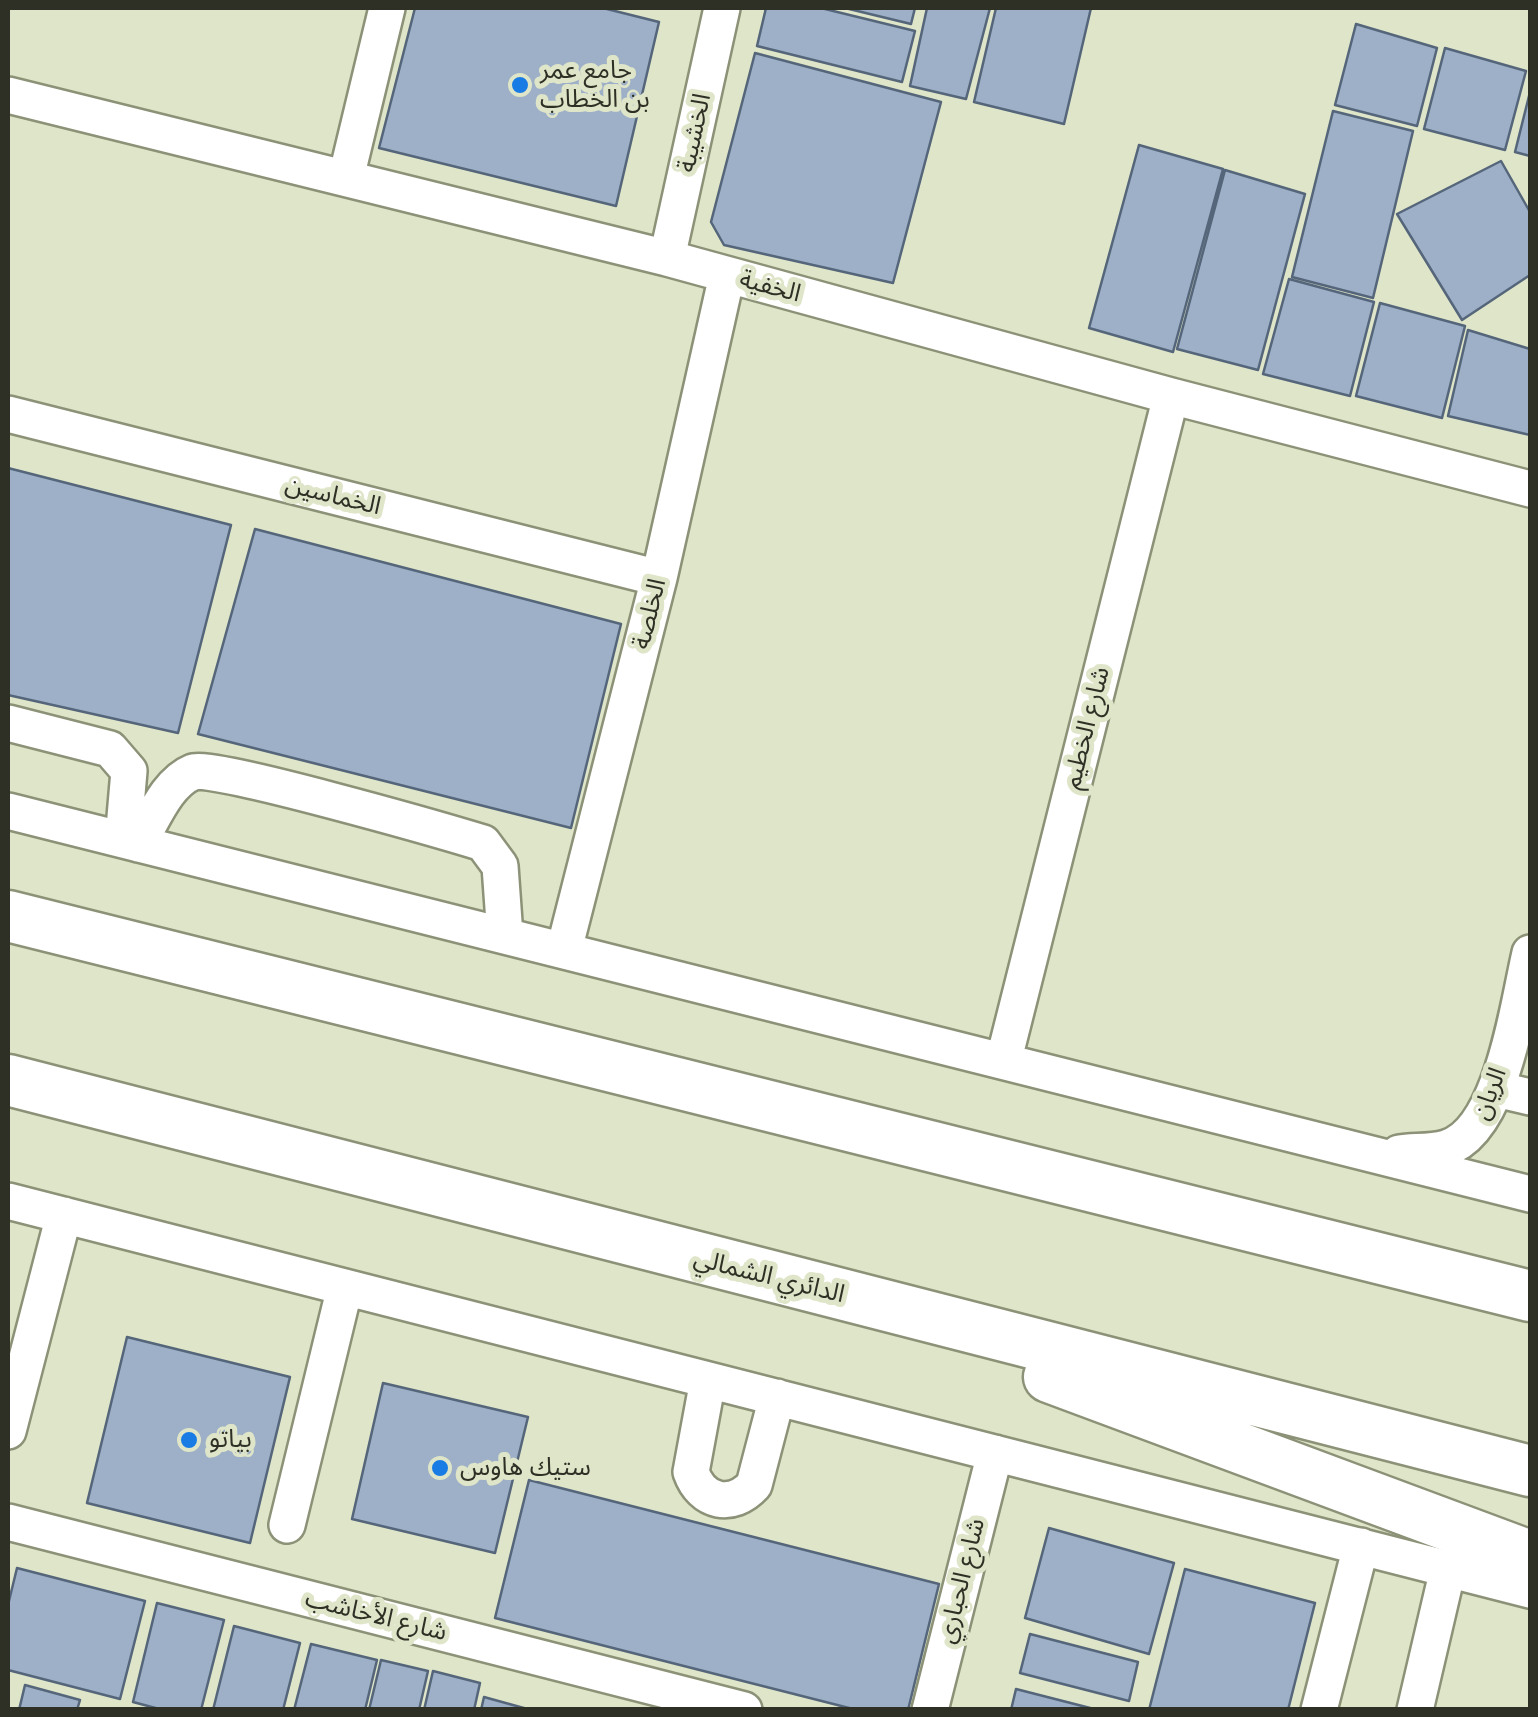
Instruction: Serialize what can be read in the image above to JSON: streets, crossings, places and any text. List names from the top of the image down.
{
  "streets": {
    "highway": ["الدائري الشمالي"],
    "street": [
      "الخشيبة",
      "الخفية",
      "الخماسين",
      "الخلصة",
      "شارع الخطيم",
      "الريان",
      "شارع الحباري",
      "شارع الأخاشب"
    ]
  },
  "crossings": [
    ["الخشيبة", "الخفية"],
    ["الخفية", "الخلصة"],
    ["الخفية", "شارع الخطيم"],
    ["الخماسين", "الخلصة"]
  ],
  "places": ["جامع عمر بن الخطاب", "بياتو", "ستيك هاوس"]
}
